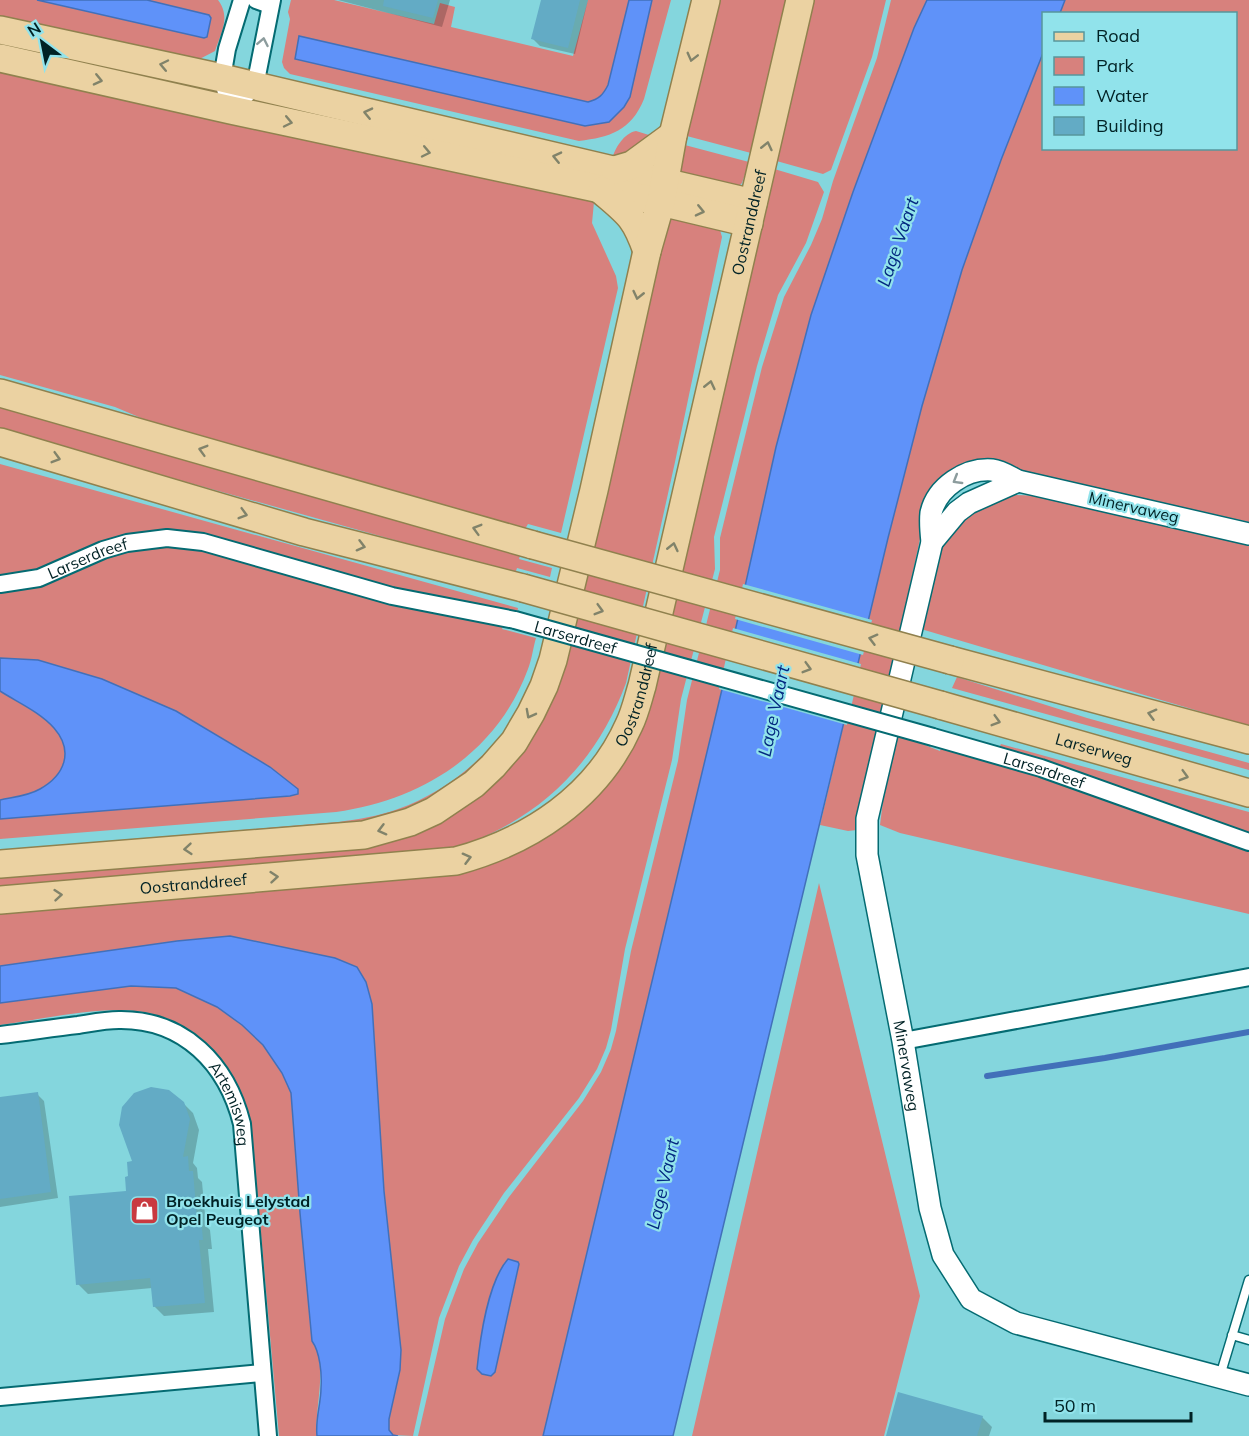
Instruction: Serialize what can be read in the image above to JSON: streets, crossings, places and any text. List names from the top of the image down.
{
  "streets": {
    "main road": ["Oostranddreef", "Larserdreef", "Larserweg"],
    "street": ["Minervaweg", "Artemisweg"]
  },
  "crossings": [
    ["Larserdreef", "Larserweg"]
  ],
  "one_way": ["Oostranddreef"],
  "water": ["Lage Vaart"],
  "places": {
    "shop": ["Broekhuis Lelystad Opel Peugeot"]
  },
  "legend": [
    "Road",
    "Park",
    "Water",
    "Building"
  ],
  "scale_bar": "50 m",
  "north": "top left"
}
